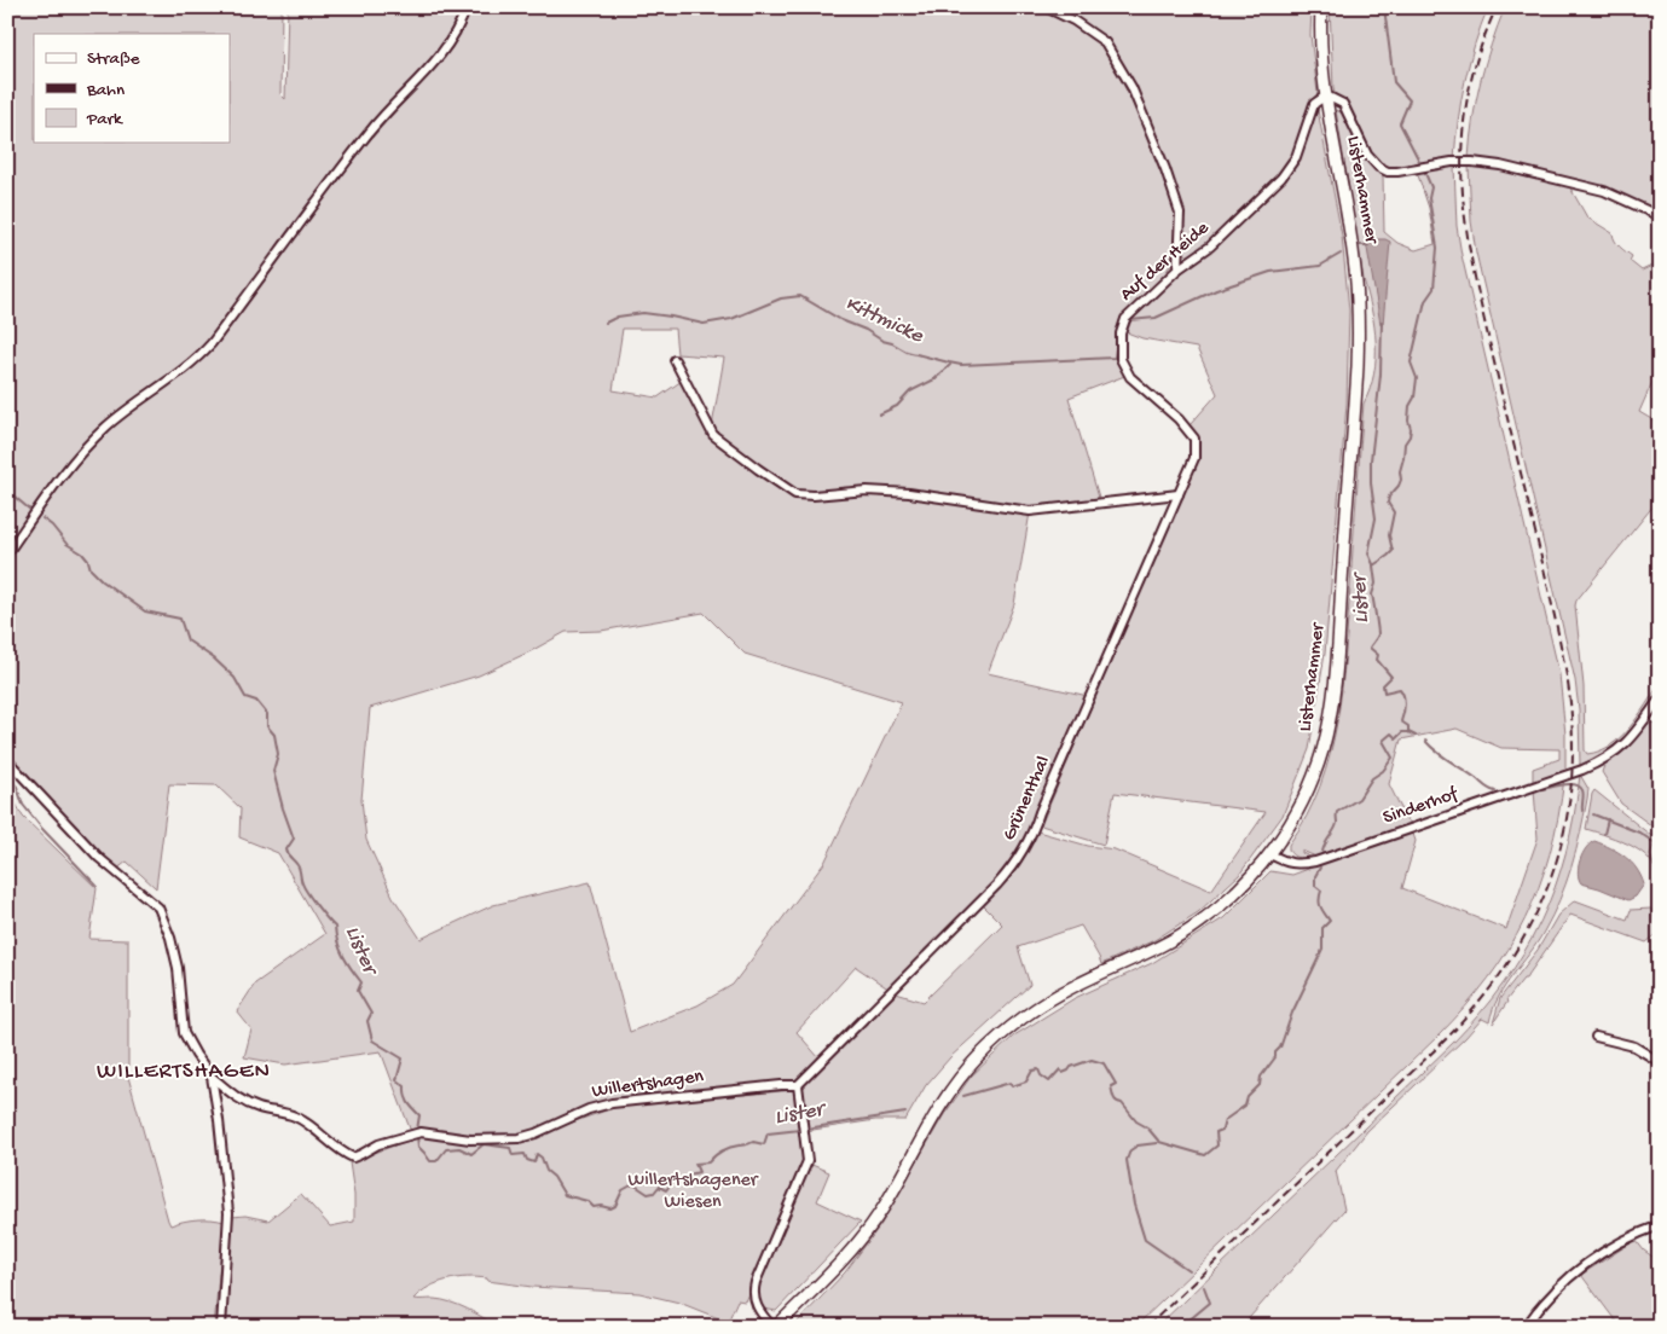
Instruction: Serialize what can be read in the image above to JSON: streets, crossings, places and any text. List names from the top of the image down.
{
  "streets": {
    "main road": ["Listerhammer"],
    "street": [
      "Auf der Heide",
      "Grünenthal",
      "Sinderhof",
      "Willertshagen"
    ]
  },
  "crossings": [
    ["Listerhammer", "Auf der Heide"],
    ["Listerhammer", "Sinderhof"],
    ["Auf der Heide", "Grünenthal"],
    ["Grünenthal", "Willertshagen"]
  ],
  "districts": ["WILLERTSHAGEN"],
  "water": ["Kittmicke", "Lister"],
  "parks": ["Willertshagener Wiesen"],
  "legend": ["Straße", "Bahn", "Park"]
}
